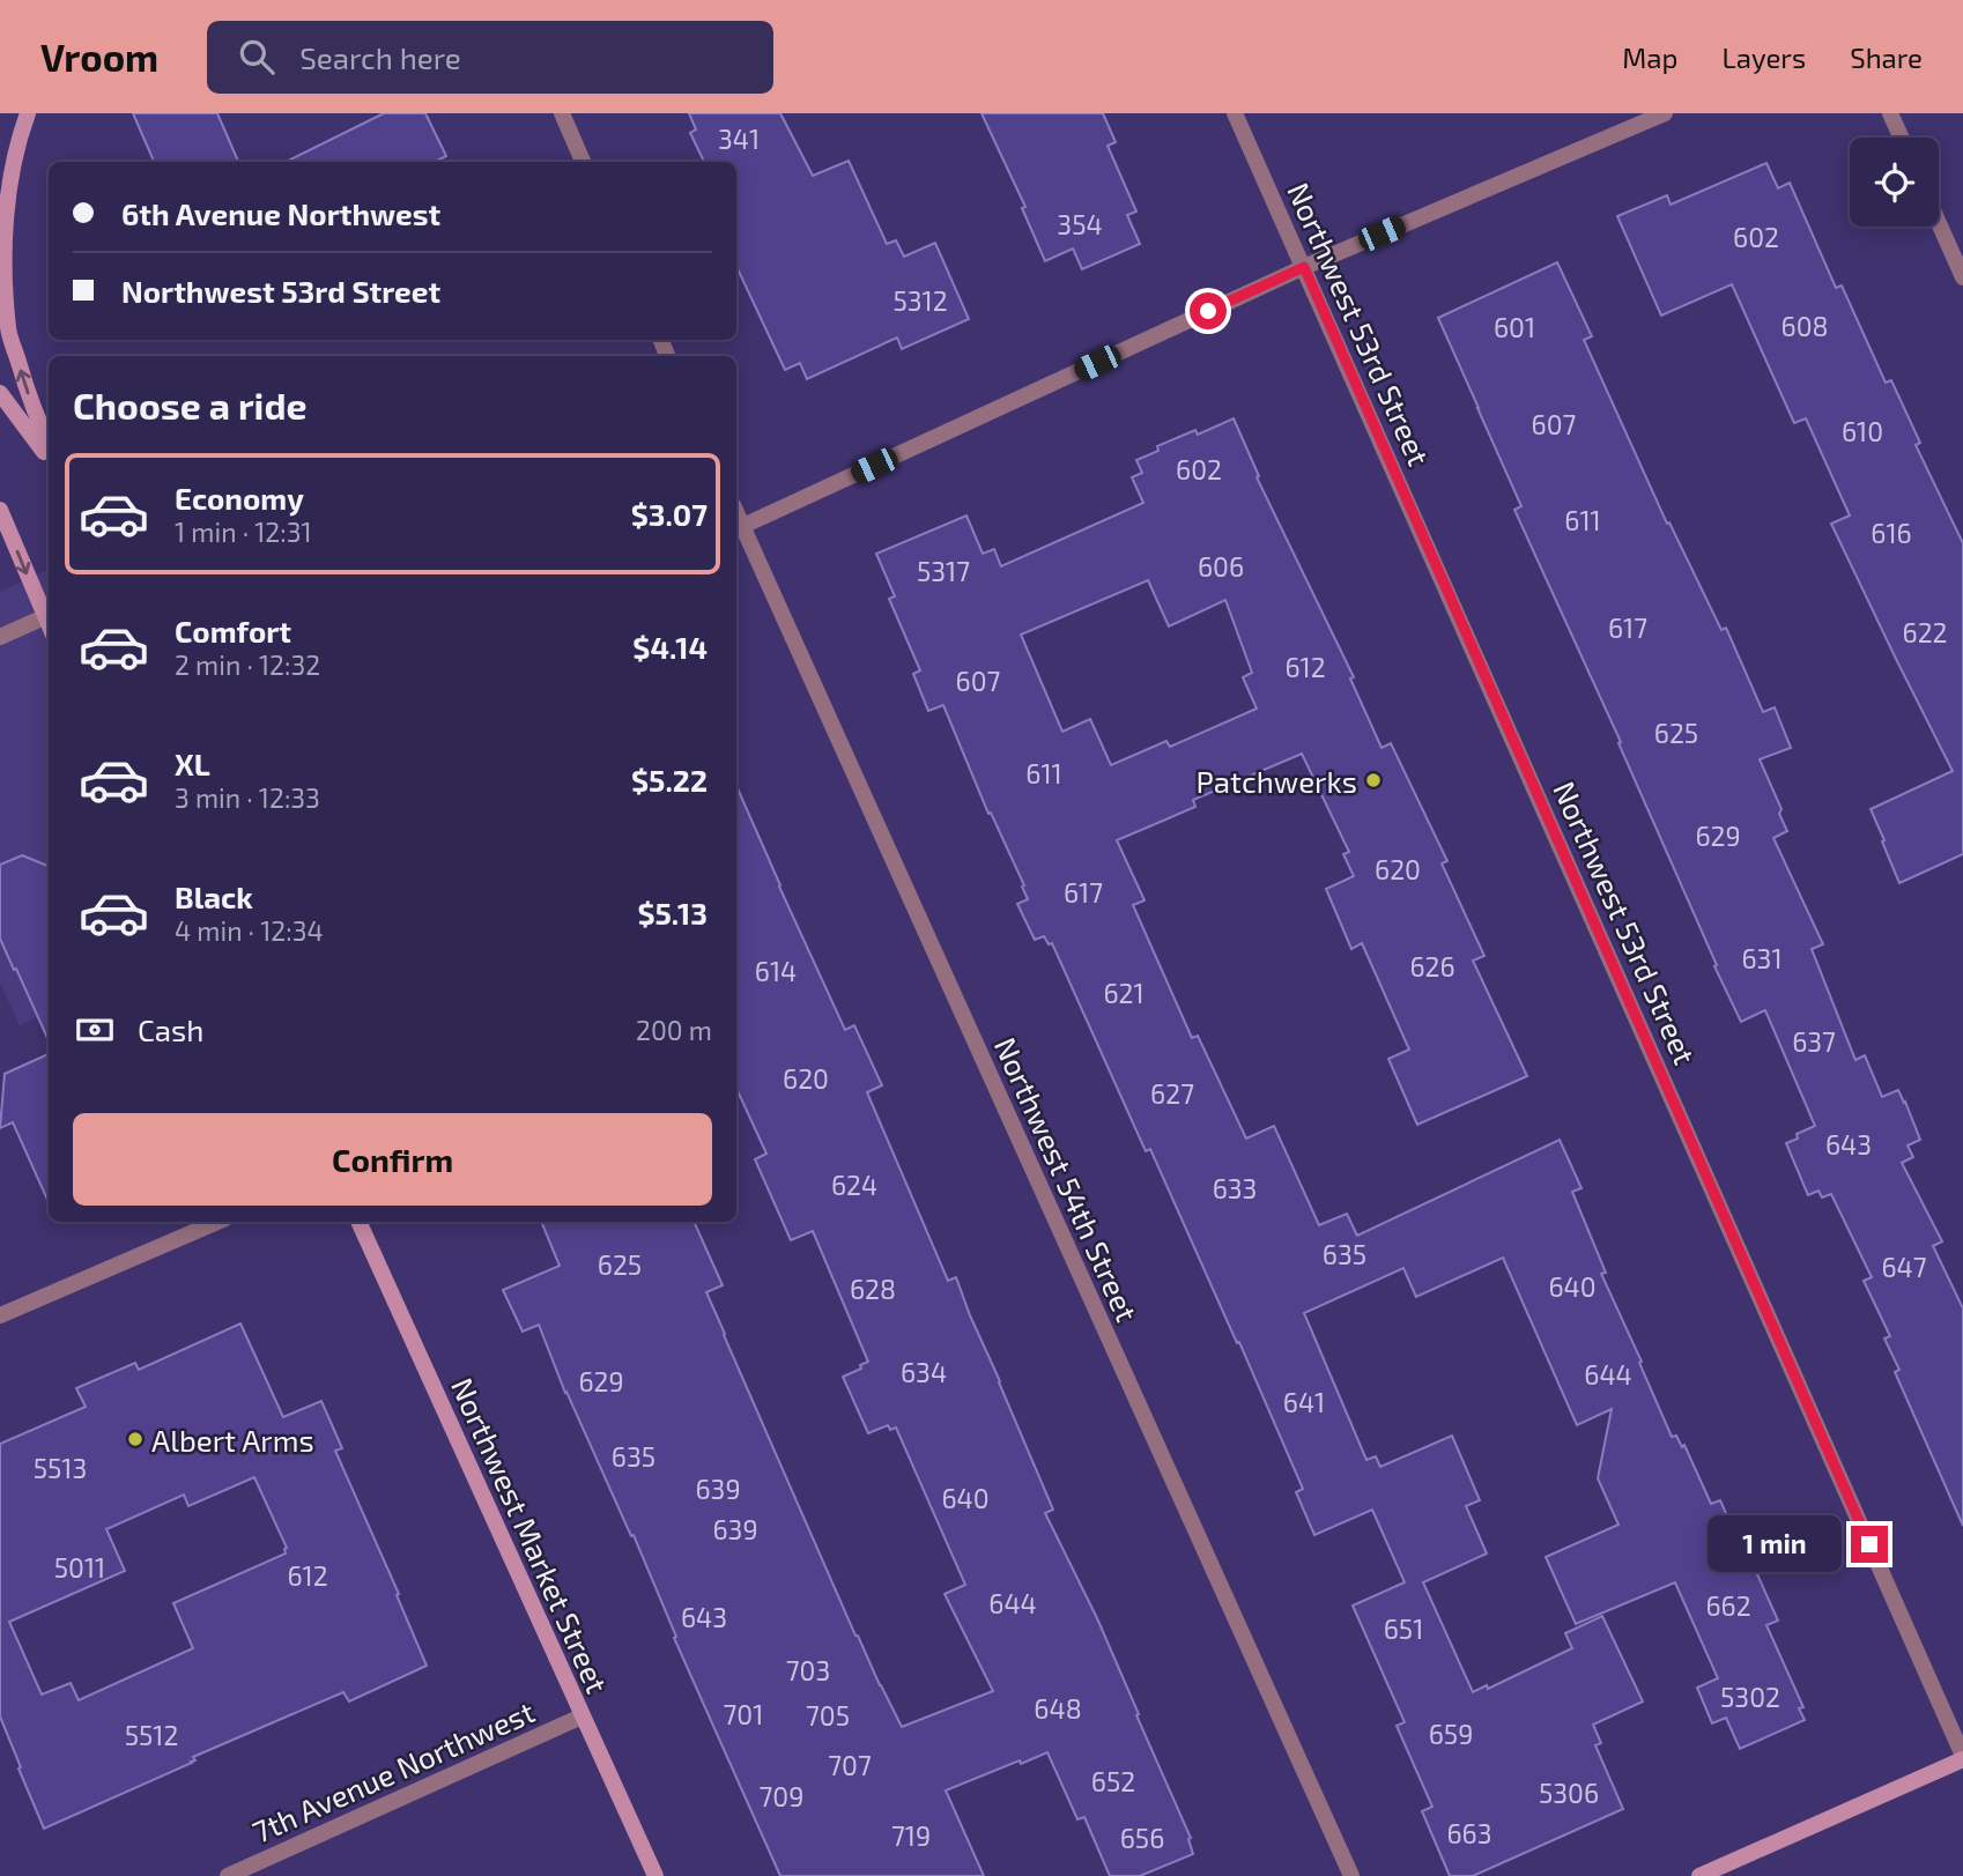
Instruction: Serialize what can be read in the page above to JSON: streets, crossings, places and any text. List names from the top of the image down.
{
  "streets": {
    "main road": ["Northwest Market Street"],
    "street": ["Northwest 53rd Street", "Northwest 54th Street", "7th Avenue Northwest"]
  },
  "crossings": [
    ["Northwest Market Street", "7th Avenue Northwest"]
  ],
  "places": ["Patchwerks", "Albert Arms"],
  "house_numbers": [
    "341",
    "354",
    "602",
    "5312",
    "608",
    "601",
    "607",
    "610",
    "602",
    "611",
    "616",
    "606",
    "5317",
    "617",
    "622",
    "612",
    "607",
    "625",
    "611",
    "629",
    "620",
    "617",
    "631",
    "626",
    "614",
    "621",
    "637",
    "620",
    "627",
    "643",
    "624",
    "633",
    "635",
    "625",
    "647",
    "640",
    "628",
    "634",
    "644",
    "629",
    "641",
    "635",
    "5513",
    "639",
    "640",
    "639",
    "5011",
    "612",
    "644",
    "662",
    "643",
    "651",
    "703",
    "5302",
    "648",
    "701",
    "705",
    "659",
    "5512",
    "707",
    "652",
    "5306",
    "709",
    "663",
    "719",
    "656"
  ],
  "page": {
    "header": "Vroom",
    "search": "Search here",
    "nav": ["Map", "Layers", "Share"],
    "banner": ["6th Avenue Northwest", "Northwest 53rd Street"],
    "heading": "Choose a ride",
    "list": [
      {
        "name": "Economy",
        "note": "1 min · 12:31",
        "value": "$3.07"
      },
      {
        "name": "Comfort",
        "note": "2 min · 12:32",
        "value": "$4.14"
      },
      {
        "name": "XL",
        "note": "3 min · 12:33",
        "value": "$5.22"
      },
      {
        "name": "Black",
        "note": "4 min · 12:34",
        "value": "$5.13"
      }
    ],
    "pay": ["Cash", "200 m"],
    "buttons": "Confirm",
    "bubble": "1 min"
  }
}
